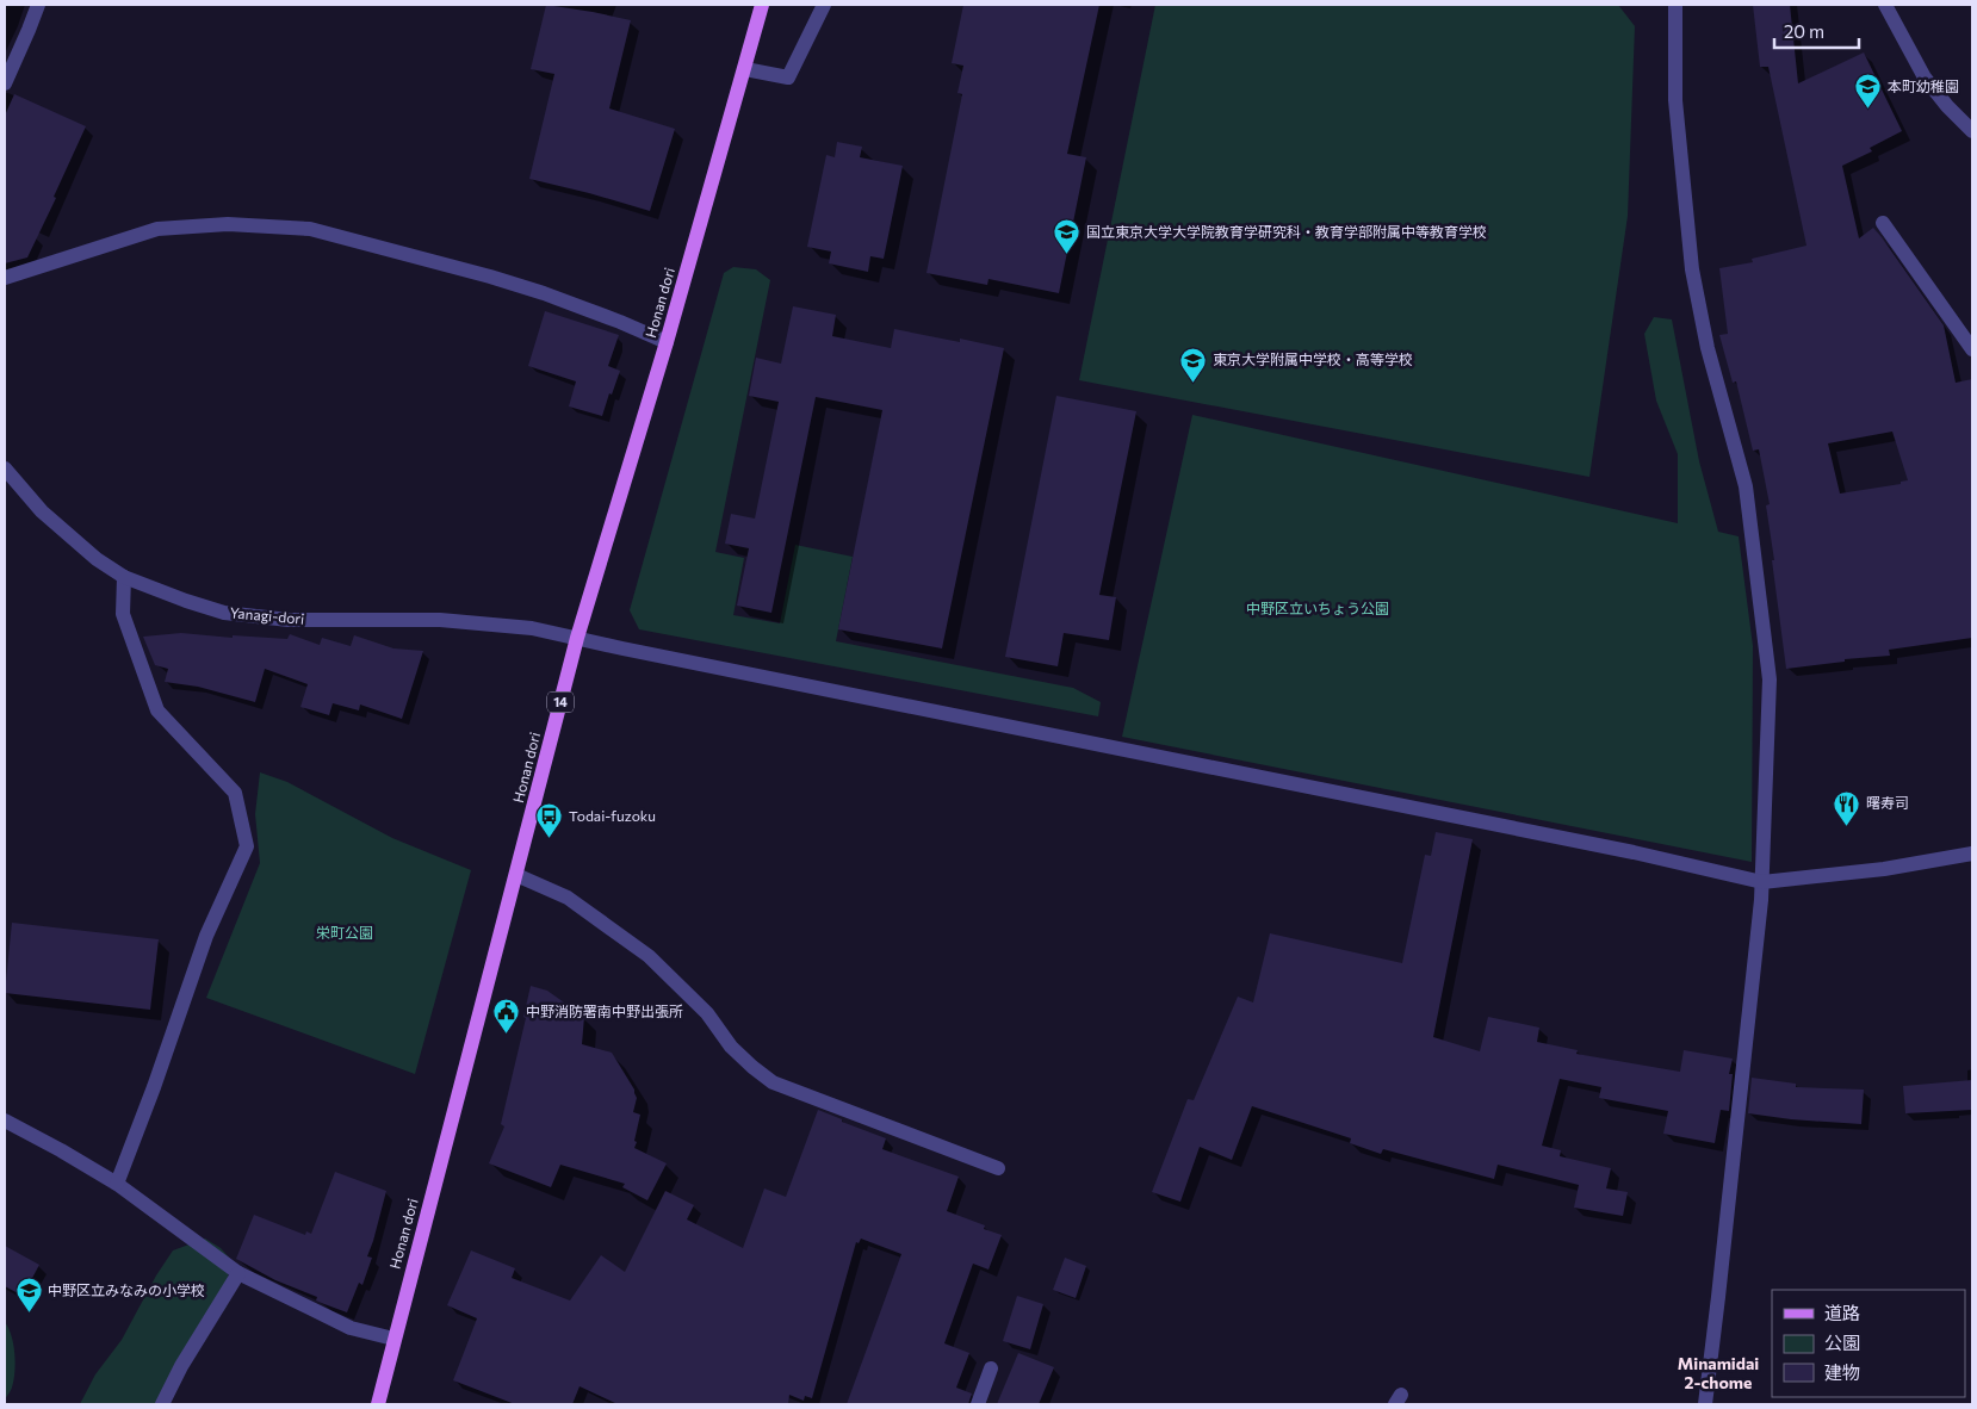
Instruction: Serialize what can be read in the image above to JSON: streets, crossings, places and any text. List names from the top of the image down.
{
  "streets": {
    "main road": ["Honan dori", "14"],
    "street": ["Yanagi-dori"]
  },
  "crossings": [
    ["Honan dori", "Yanagi-dori"]
  ],
  "districts": ["Minamidai 2-chome"],
  "parks": ["中野区立いちょう公園", "栄町公園"],
  "places": {
    "school or university": [
      "本町幼稚園",
      "国立東京大学大学院教育学研究科・教育学部附属中等教育学校",
      "東京大学附属中学校・高等学校",
      "中野区立みなみの小学校"
    ],
    "restaurant": ["曙寿司"],
    "bus stop": ["Todai-fuzoku"],
    "public building": ["中野消防署南中野出張所"]
  },
  "legend": ["道路", "公園", "建物"],
  "scale_bar": "20 m"
}
